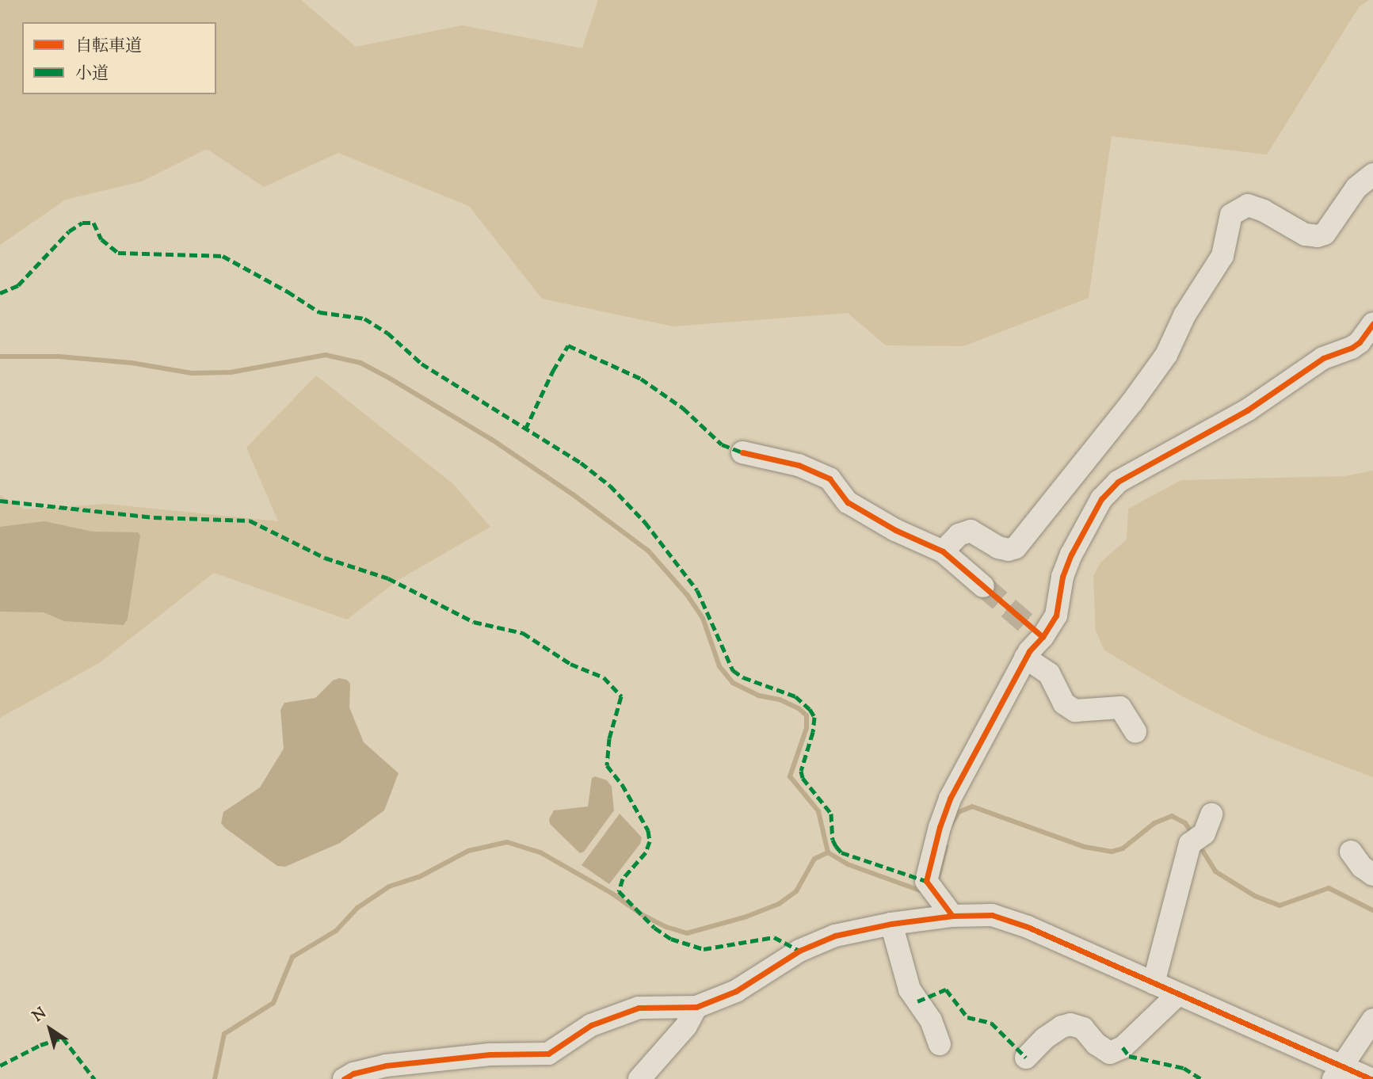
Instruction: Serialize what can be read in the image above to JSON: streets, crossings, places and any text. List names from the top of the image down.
{
  "legend": ["自転車道", "小道"],
  "north": "top left"
}
